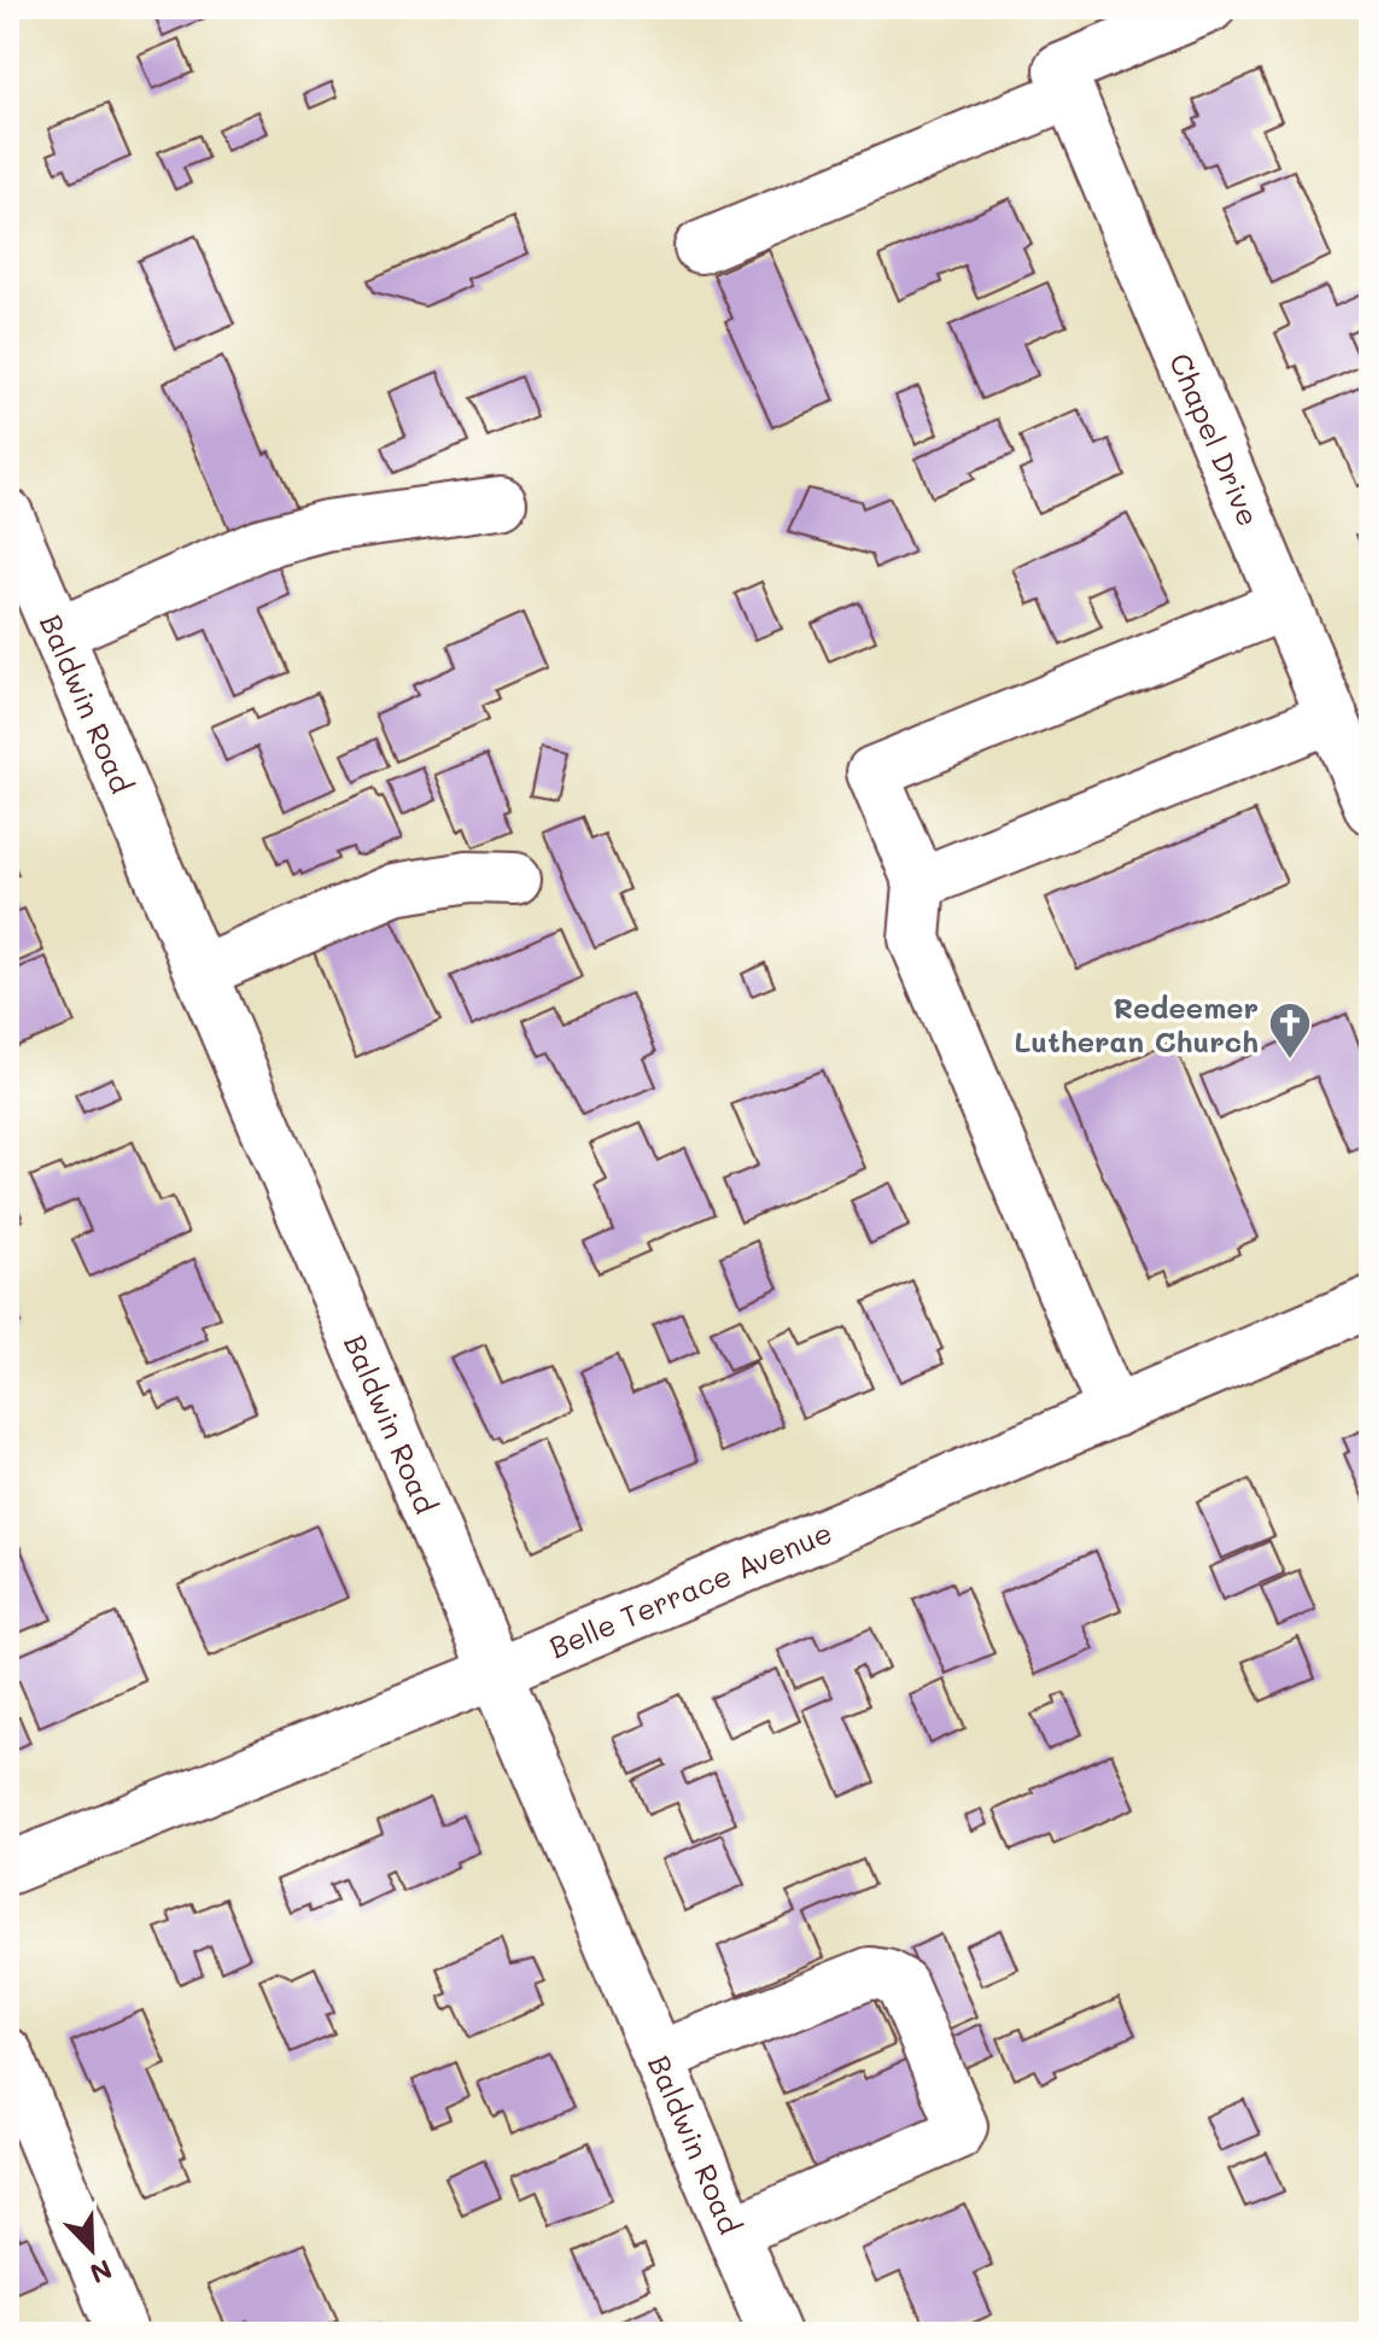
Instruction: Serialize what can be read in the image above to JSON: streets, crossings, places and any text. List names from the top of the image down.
{
  "streets": {
    "street": ["Chapel Drive", "Baldwin Road", "Belle Terrace Avenue"]
  },
  "crossings": [
    ["Baldwin Road", "Belle Terrace Avenue"]
  ],
  "places": {
    "church": ["Redeemer Lutheran Church"]
  },
  "north": "bottom right"
}
